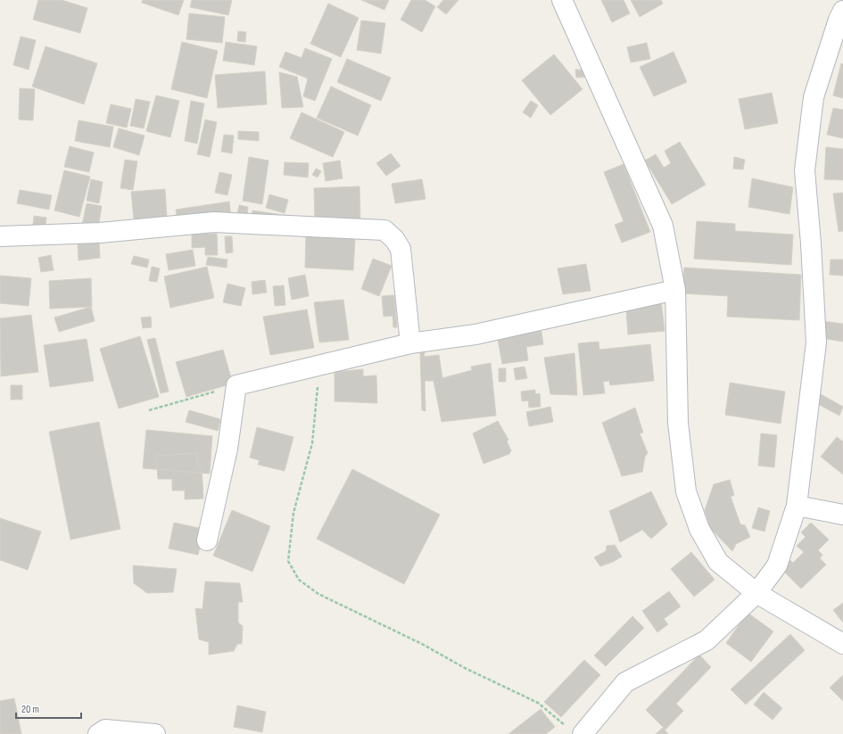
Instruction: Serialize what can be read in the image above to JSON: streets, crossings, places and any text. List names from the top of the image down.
{
  "scale_bar": "20 m"
}
